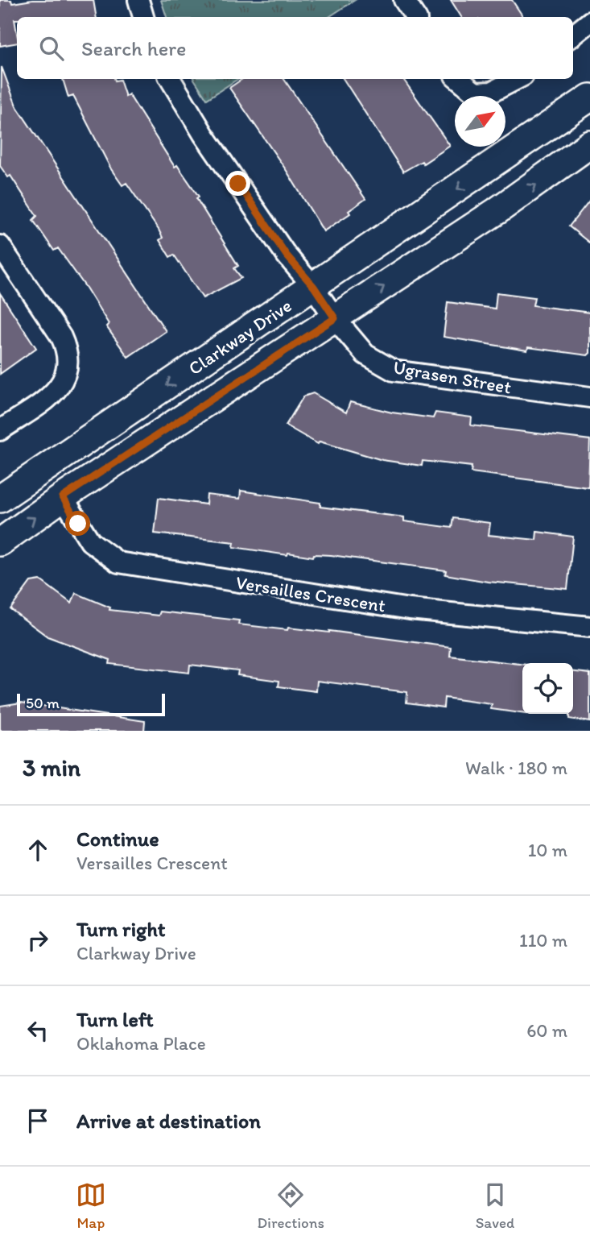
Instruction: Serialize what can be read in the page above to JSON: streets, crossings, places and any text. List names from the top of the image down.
{
  "streets": {
    "street": ["Clarkway Drive", "Ugrasen Street", "Versailles Crescent"]
  },
  "crossings": [
    ["Clarkway Drive", "Ugrasen Street"],
    ["Clarkway Drive", "Versailles Crescent"]
  ],
  "scale_bar": "50 m",
  "north": "top right",
  "page": {
    "search": "Search here",
    "scale": "50 m",
    "heading": ["3 min", "Walk · 180 m"],
    "list": [
      ["Continue", "Versailles Crescent", "10 m"],
      ["Turn right", "Clarkway Drive", "110 m"],
      ["Turn left", "Oklahoma Place", "60 m"],
      "Arrive at destination"
    ],
    "nav": ["Map", "Directions", "Saved"]
  }
}
